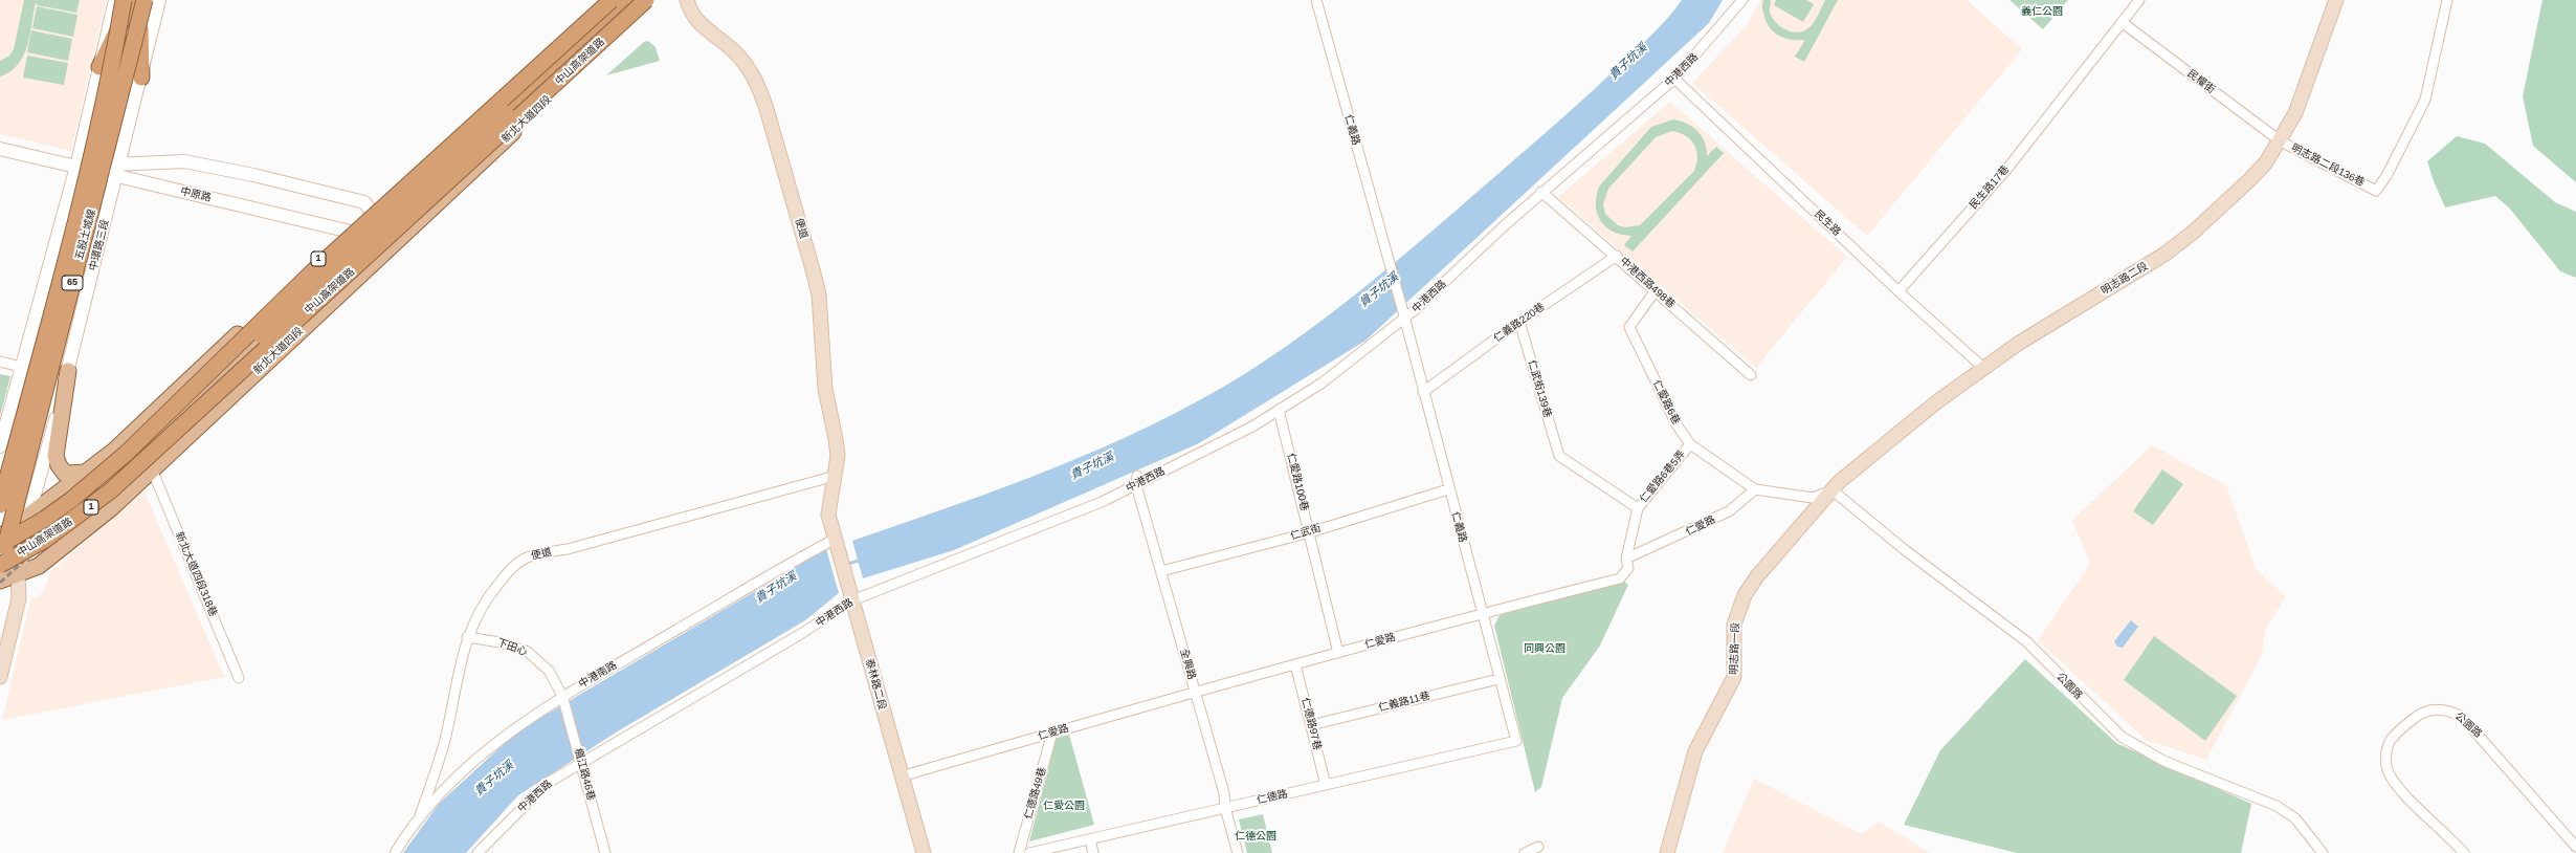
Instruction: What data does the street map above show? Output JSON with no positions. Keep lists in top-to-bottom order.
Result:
{
  "streets": {
    "highway": [
      "中山高架道路",
      "五股土城線",
      "1",
      "65"
    ],
    "main road": [
      "新北大道四段",
      "便道",
      "明志路二段",
      "明志路一段",
      "泰林路二段"
    ],
    "street": [
      "中港西路",
      "民權街",
      "仁義路",
      "明志路二段136巷",
      "民生路17巷",
      "中原路",
      "民生路",
      "中環路三段",
      "中港西路498巷",
      "仁義路220巷",
      "仁武街139巷",
      "仁愛路6巷",
      "仁愛路6巷5弄",
      "仁愛路100巷",
      "仁愛路",
      "仁武街",
      "新北大道四段318巷",
      "下田心",
      "全興路",
      "中港南路",
      "公園路",
      "仁義路11巷",
      "仁德路97巷",
      "楓江路46巷",
      "仁德路49巷",
      "仁德路"
    ]
  },
  "crossings": [
    ["中山高架道路", "五股土城線"],
    ["中港西路", "仁義路"],
    ["中港西路", "民生路"],
    ["中港西路", "中港西路498巷"],
    ["中港西路", "仁愛路100巷"],
    ["中港西路", "全興路"],
    ["中港西路", "泰林路二段"],
    ["中港西路", "楓江路46巷"],
    ["民權街", "明志路二段136巷"],
    ["民權街", "民生路17巷"],
    ["民權街", "明志路二段"],
    ["新北大道四段", "中原路"],
    ["新北大道四段", "新北大道四段318巷"],
    ["仁義路", "仁義路220巷"],
    ["仁義路", "仁愛路"],
    ["仁義路", "仁武街"],
    ["仁義路", "仁義路11巷"],
    ["仁義路", "仁德路"],
    ["明志路二段136巷", "明志路二段"],
    ["民生路17巷", "民生路"],
    ["中原路", "中環路三段"],
    ["中原路", "1"],
    ["民生路", "明志路二段"],
    ["便道", "下田心"],
    ["便道", "中港南路"],
    ["便道", "泰林路二段"],
    ["中環路三段", "1"],
    ["明志路二段", "明志路一段"],
    ["明志路二段", "公園路"],
    ["中港西路498巷", "仁義路220巷"],
    ["中港西路498巷", "仁愛路6巷"],
    ["仁義路220巷", "仁武街139巷"],
    ["仁武街139巷", "仁愛路6巷5弄"],
    ["仁愛路6巷", "仁愛路6巷5弄"],
    ["仁愛路6巷", "仁愛路"],
    ["仁愛路6巷5弄", "仁愛路"],
    ["仁愛路100巷", "仁愛路"],
    ["仁愛路100巷", "仁武街"],
    ["仁愛路", "全興路"],
    ["仁愛路", "泰林路二段"],
    ["仁愛路", "仁德路97巷"],
    ["仁愛路", "仁德路49巷"],
    ["仁武街", "全興路"],
    ["下田心", "中港南路"],
    ["下田心", "楓江路46巷"],
    ["明志路一段", "公園路"],
    ["全興路", "仁德路"],
    ["中港南路", "泰林路二段"],
    ["中港南路", "楓江路46巷"],
    ["仁義路11巷", "仁德路97巷"],
    ["仁德路97巷", "仁德路"]
  ],
  "water": ["貴子坑溪"],
  "parks": [
    "義仁公園",
    "同興公園",
    "仁愛公園",
    "仁德公園"
  ]
}
